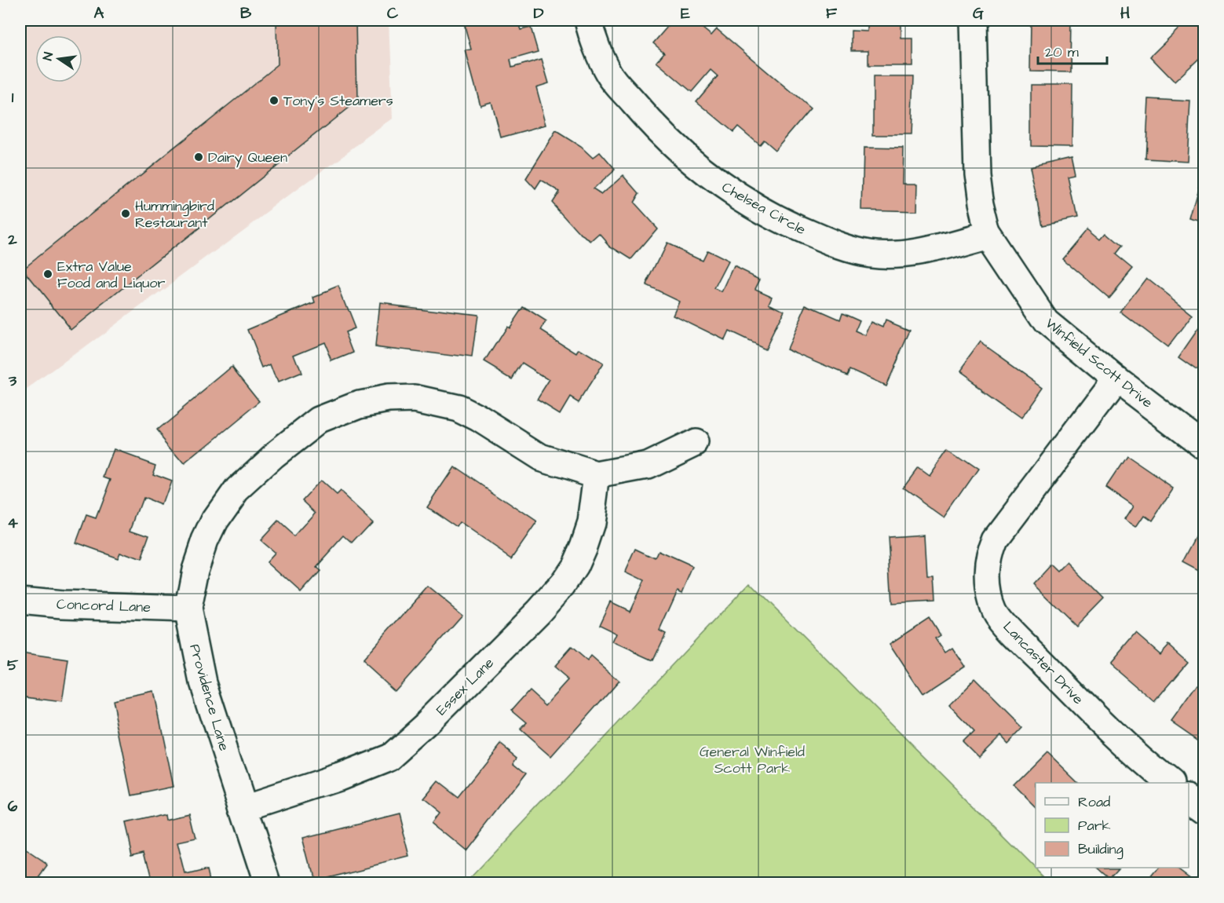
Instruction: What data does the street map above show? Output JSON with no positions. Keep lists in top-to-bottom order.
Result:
{
  "streets": {
    "street": [
      "Chelsea Circle",
      "Winfield Scott Drive",
      "Concord Lane",
      "Lancaster Drive",
      "Essex Lane",
      "Providence Lane"
    ]
  },
  "crossings": [
    ["Chelsea Circle", "Winfield Scott Drive"],
    ["Winfield Scott Drive", "Lancaster Drive"],
    ["Concord Lane", "Providence Lane"],
    ["Essex Lane", "Providence Lane"]
  ],
  "parks": ["General Winfield Scott Park"],
  "places": [
    "Tony's Steamers",
    "Dairy Queen",
    "Hummingbird Restaurant",
    "Extra Value Food and Liquor"
  ],
  "legend": ["Road", "Park", "Building"],
  "scale_bar": "20 m",
  "north": "left",
  "grid": {
    "columns": [
      "A",
      "B",
      "C",
      "D",
      "E",
      "F",
      "G",
      "H"
    ],
    "rows": [
      "1",
      "2",
      "3",
      "4",
      "5",
      "6"
    ]
  }
}
